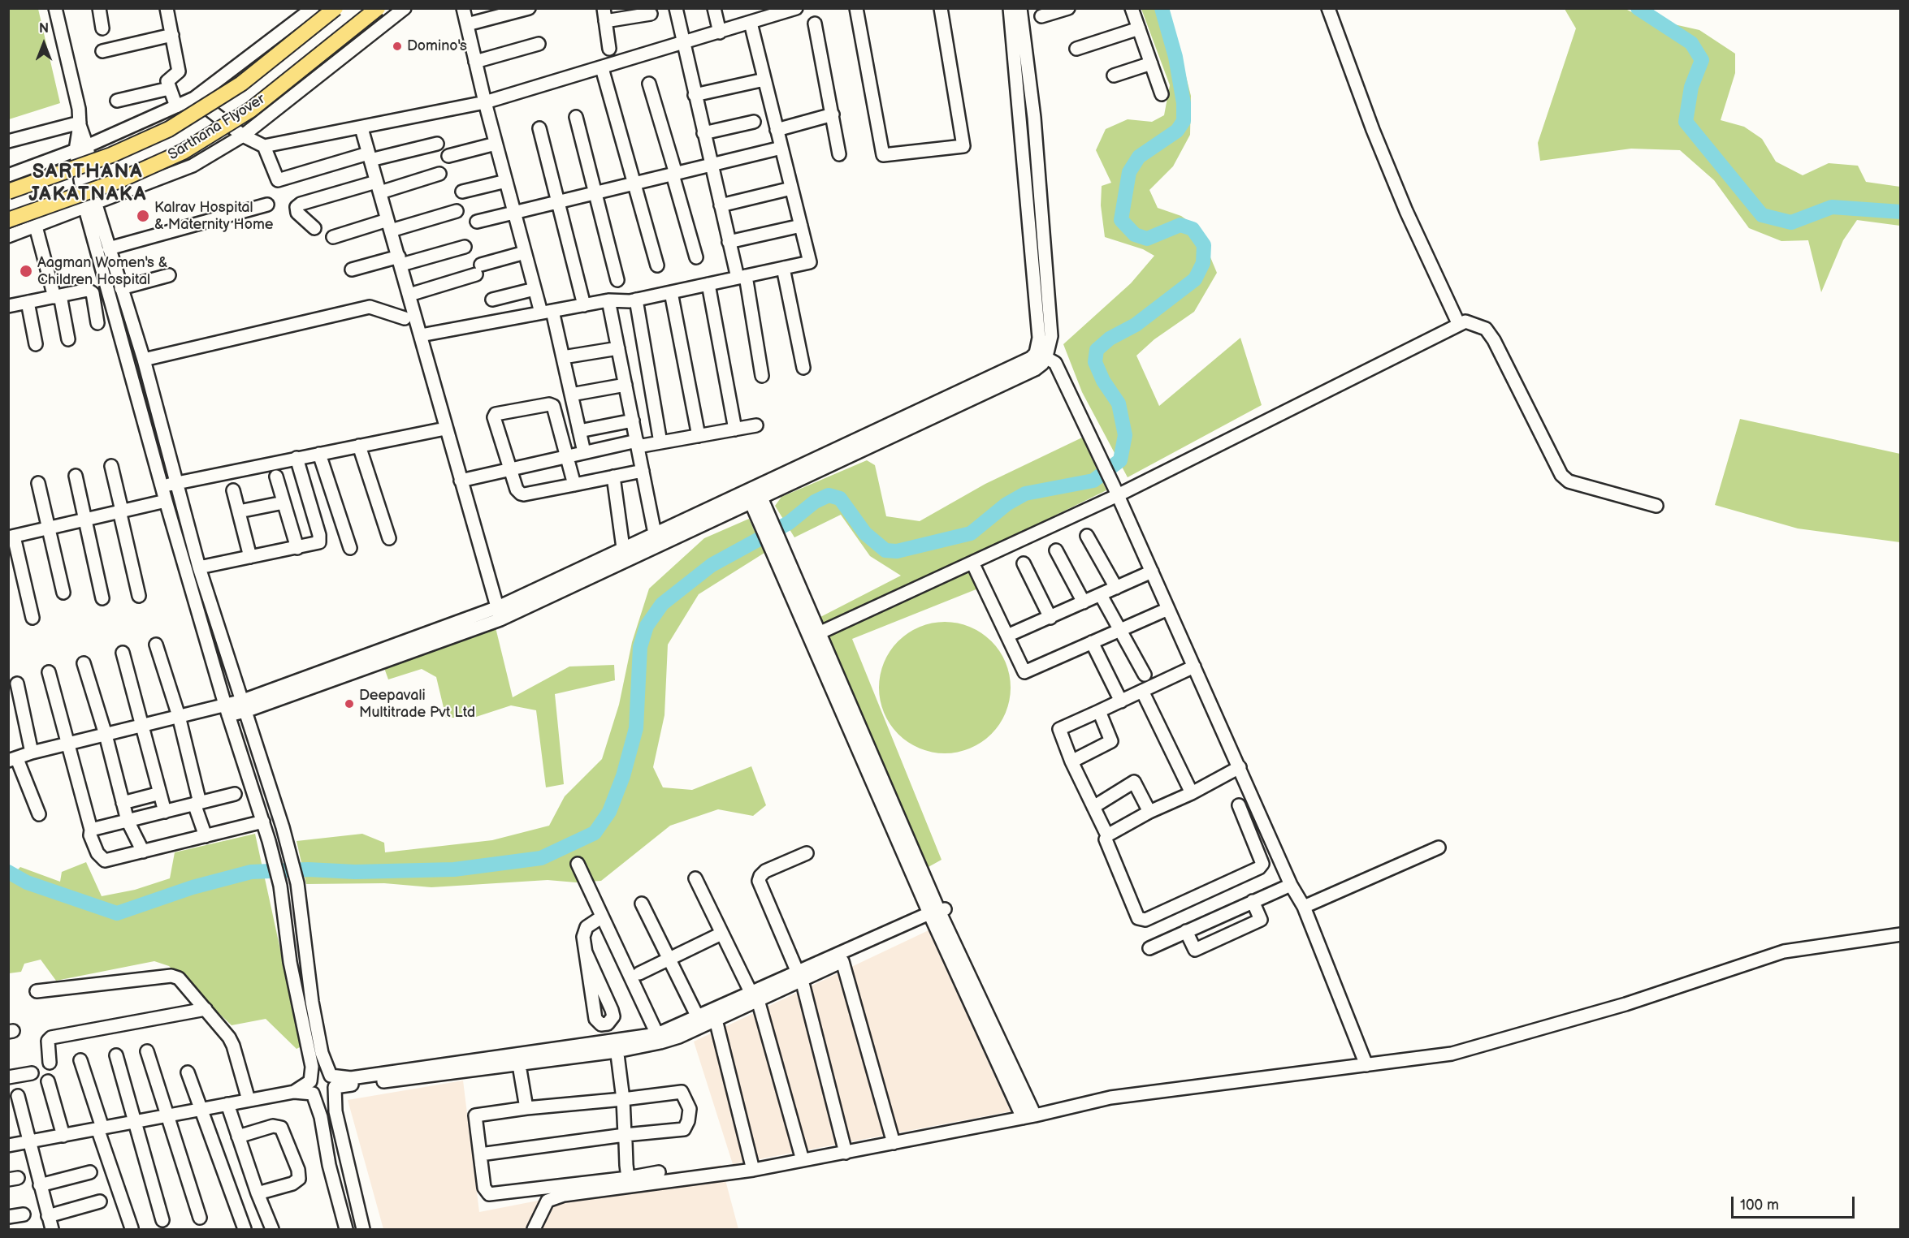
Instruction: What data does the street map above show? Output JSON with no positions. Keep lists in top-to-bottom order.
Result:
{
  "streets": {
    "main road": ["Sarthana Flyover"]
  },
  "districts": ["SARTHANA JAKATNAKA"],
  "places": [
    "Domino's",
    "Kalrav Hospital & Maternity Home",
    "Aagman Women's & Children Hospital",
    "Deepavali Multitrade Pvt Ltd"
  ],
  "scale_bar": "100 m",
  "north": "top"
}
